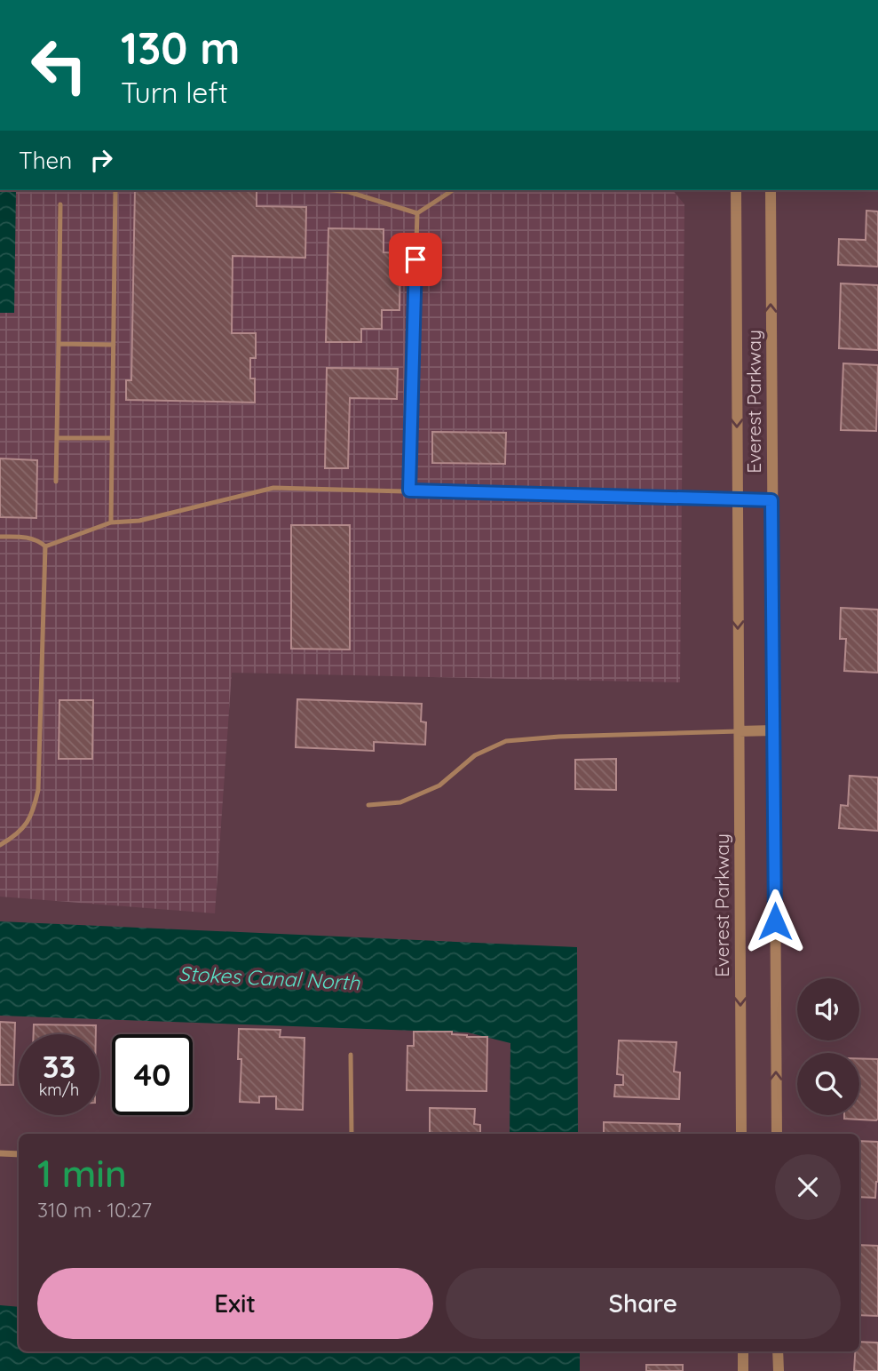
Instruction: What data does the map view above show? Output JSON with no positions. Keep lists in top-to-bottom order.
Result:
{
  "streets": {
    "street": ["Everest Parkway"]
  },
  "water": ["Stokes Canal North"],
  "page": {
    "turn": ["130 m", "Turn left"],
    "then": "Then",
    "speed": "33 km/h",
    "limit": "40",
    "heading": ["1 min", "310 m · 10:27"],
    "buttons": ["Exit", "Share"]
  }
}
